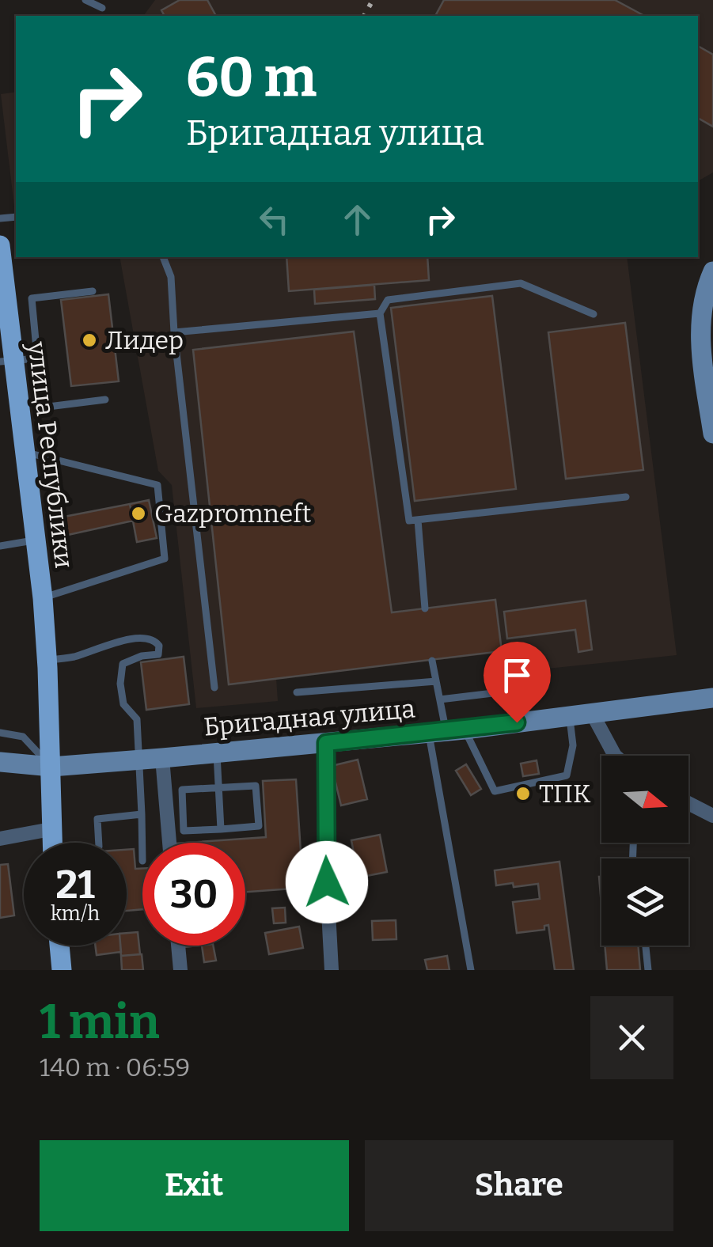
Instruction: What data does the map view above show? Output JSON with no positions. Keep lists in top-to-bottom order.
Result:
{
  "streets": {
    "main road": ["улица Республики", "Бригадная улица"]
  },
  "crossings": [
    ["улица Республики", "Бригадная улица"]
  ],
  "places": ["Лидер", "Gazpromneft", "ТПК"],
  "north": "right",
  "page": {
    "turn": ["60 m", "Бригадная улица"],
    "speed": "21 km/h",
    "limit": "30",
    "heading": ["1 min", "140 m · 06:59"],
    "buttons": ["Exit", "Share"]
  }
}
